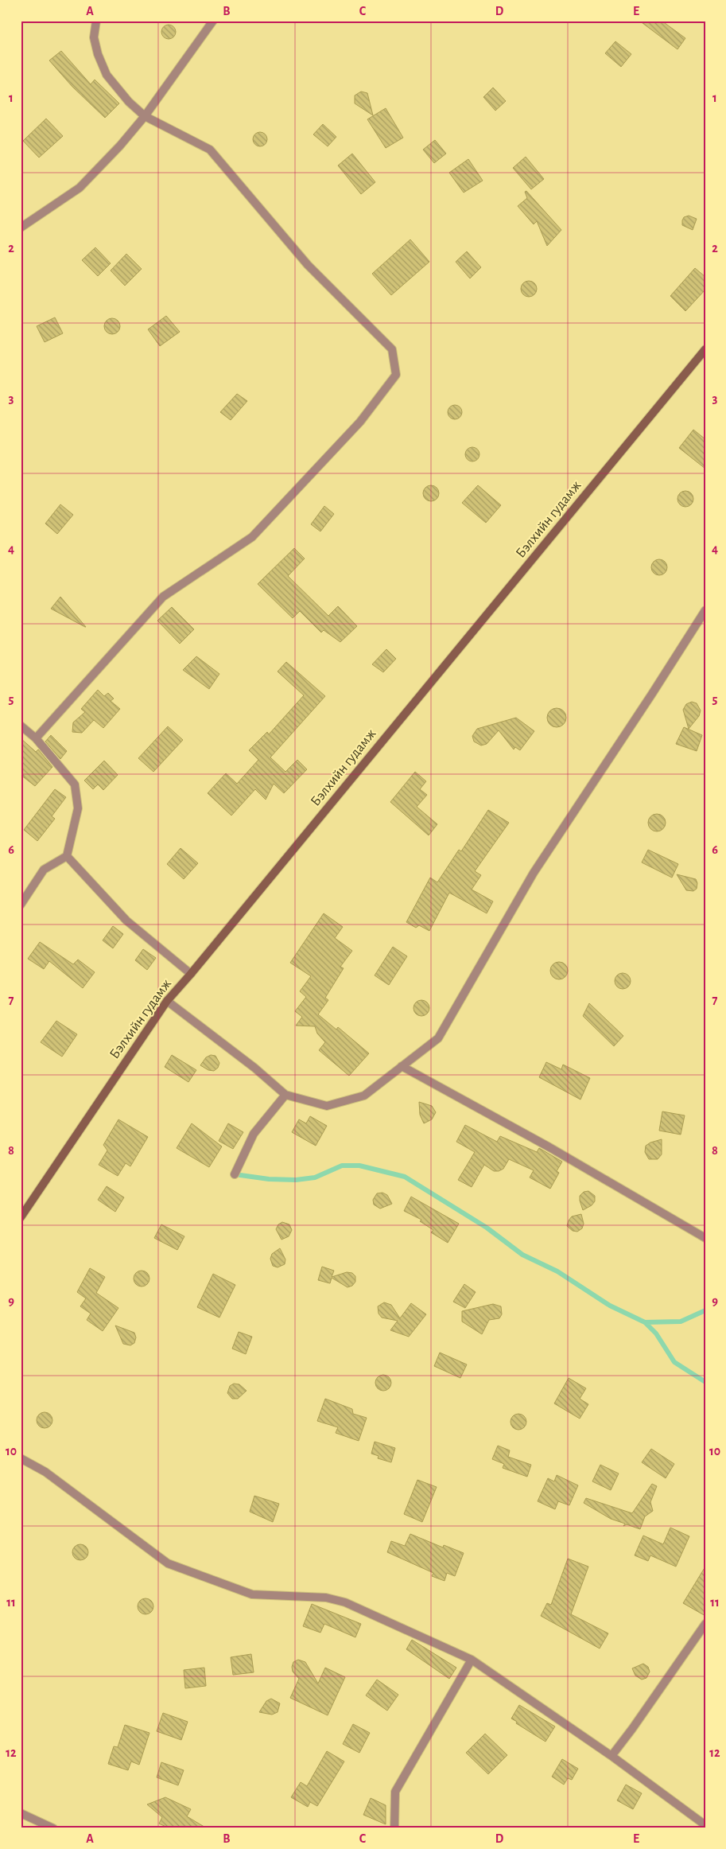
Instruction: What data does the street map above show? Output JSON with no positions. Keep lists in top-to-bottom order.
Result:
{
  "streets": {
    "main road": ["Бэлхийн гудамж"]
  },
  "grid": {
    "columns": [
      "A",
      "B",
      "C",
      "D",
      "E"
    ],
    "rows": [
      "1",
      "2",
      "3",
      "4",
      "5",
      "6",
      "7",
      "8",
      "9",
      "10",
      "11",
      "12"
    ]
  }
}
